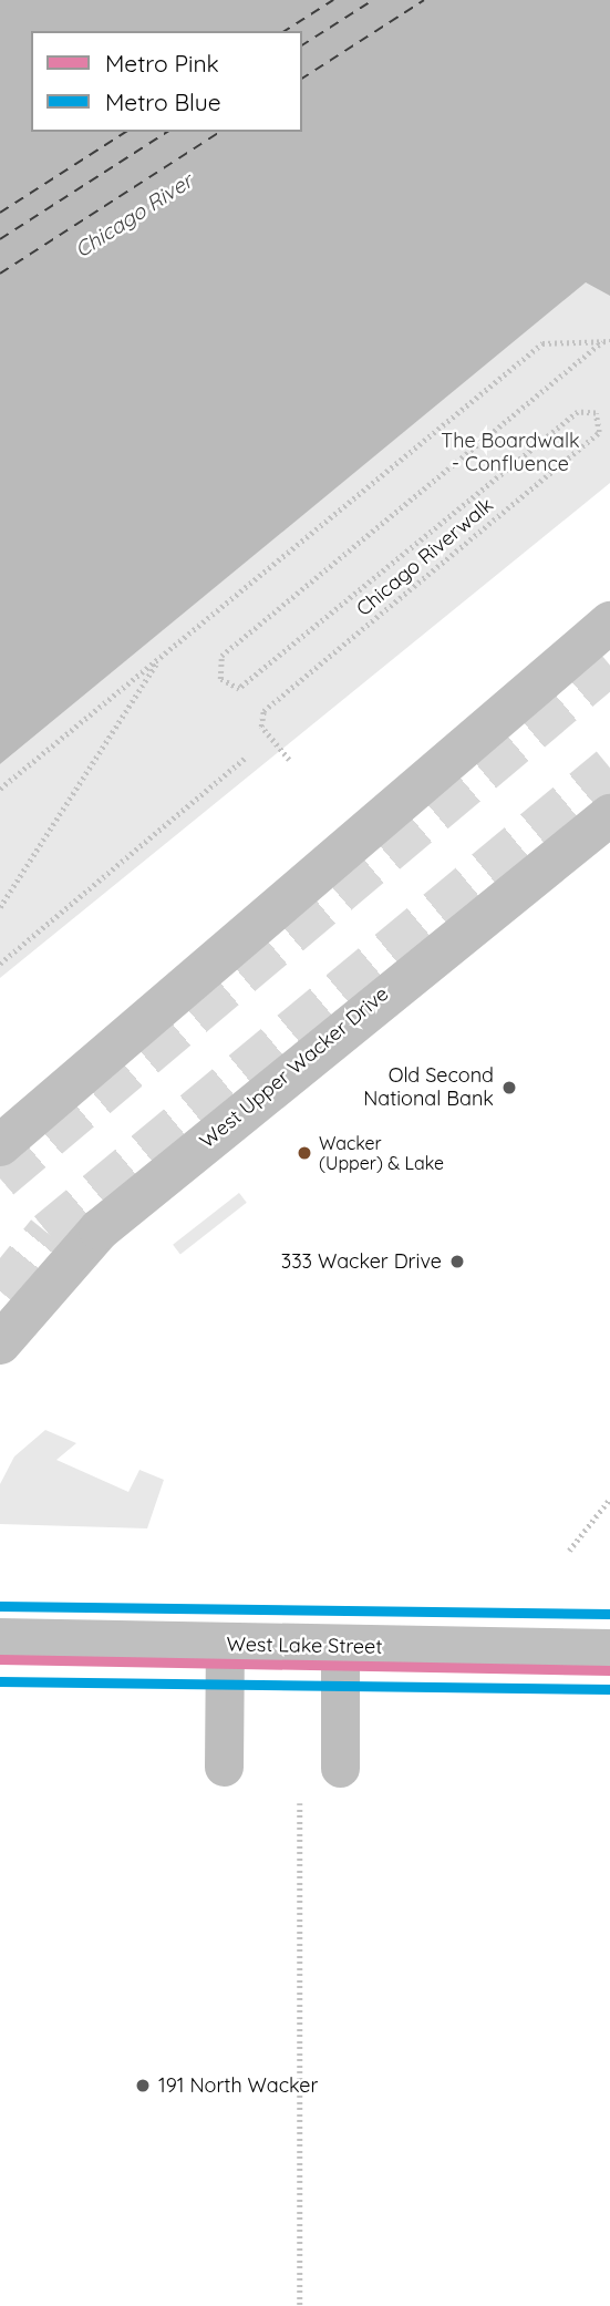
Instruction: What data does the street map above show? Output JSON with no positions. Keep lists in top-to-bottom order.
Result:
{
  "streets": {
    "main road": ["West Upper Wacker Drive", "West Lake Street"],
    "path": ["Chicago Riverwalk"]
  },
  "water": ["Chicago River"],
  "parks": ["The Boardwalk - Confluence"],
  "places": [
    "Old Second National Bank",
    "Wacker (Upper) & Lake",
    "333 Wacker Drive",
    "191 North Wacker"
  ],
  "lines": ["metro line Blue", "metro line Pink"],
  "legend": ["Metro Pink", "Metro Blue"]
}
